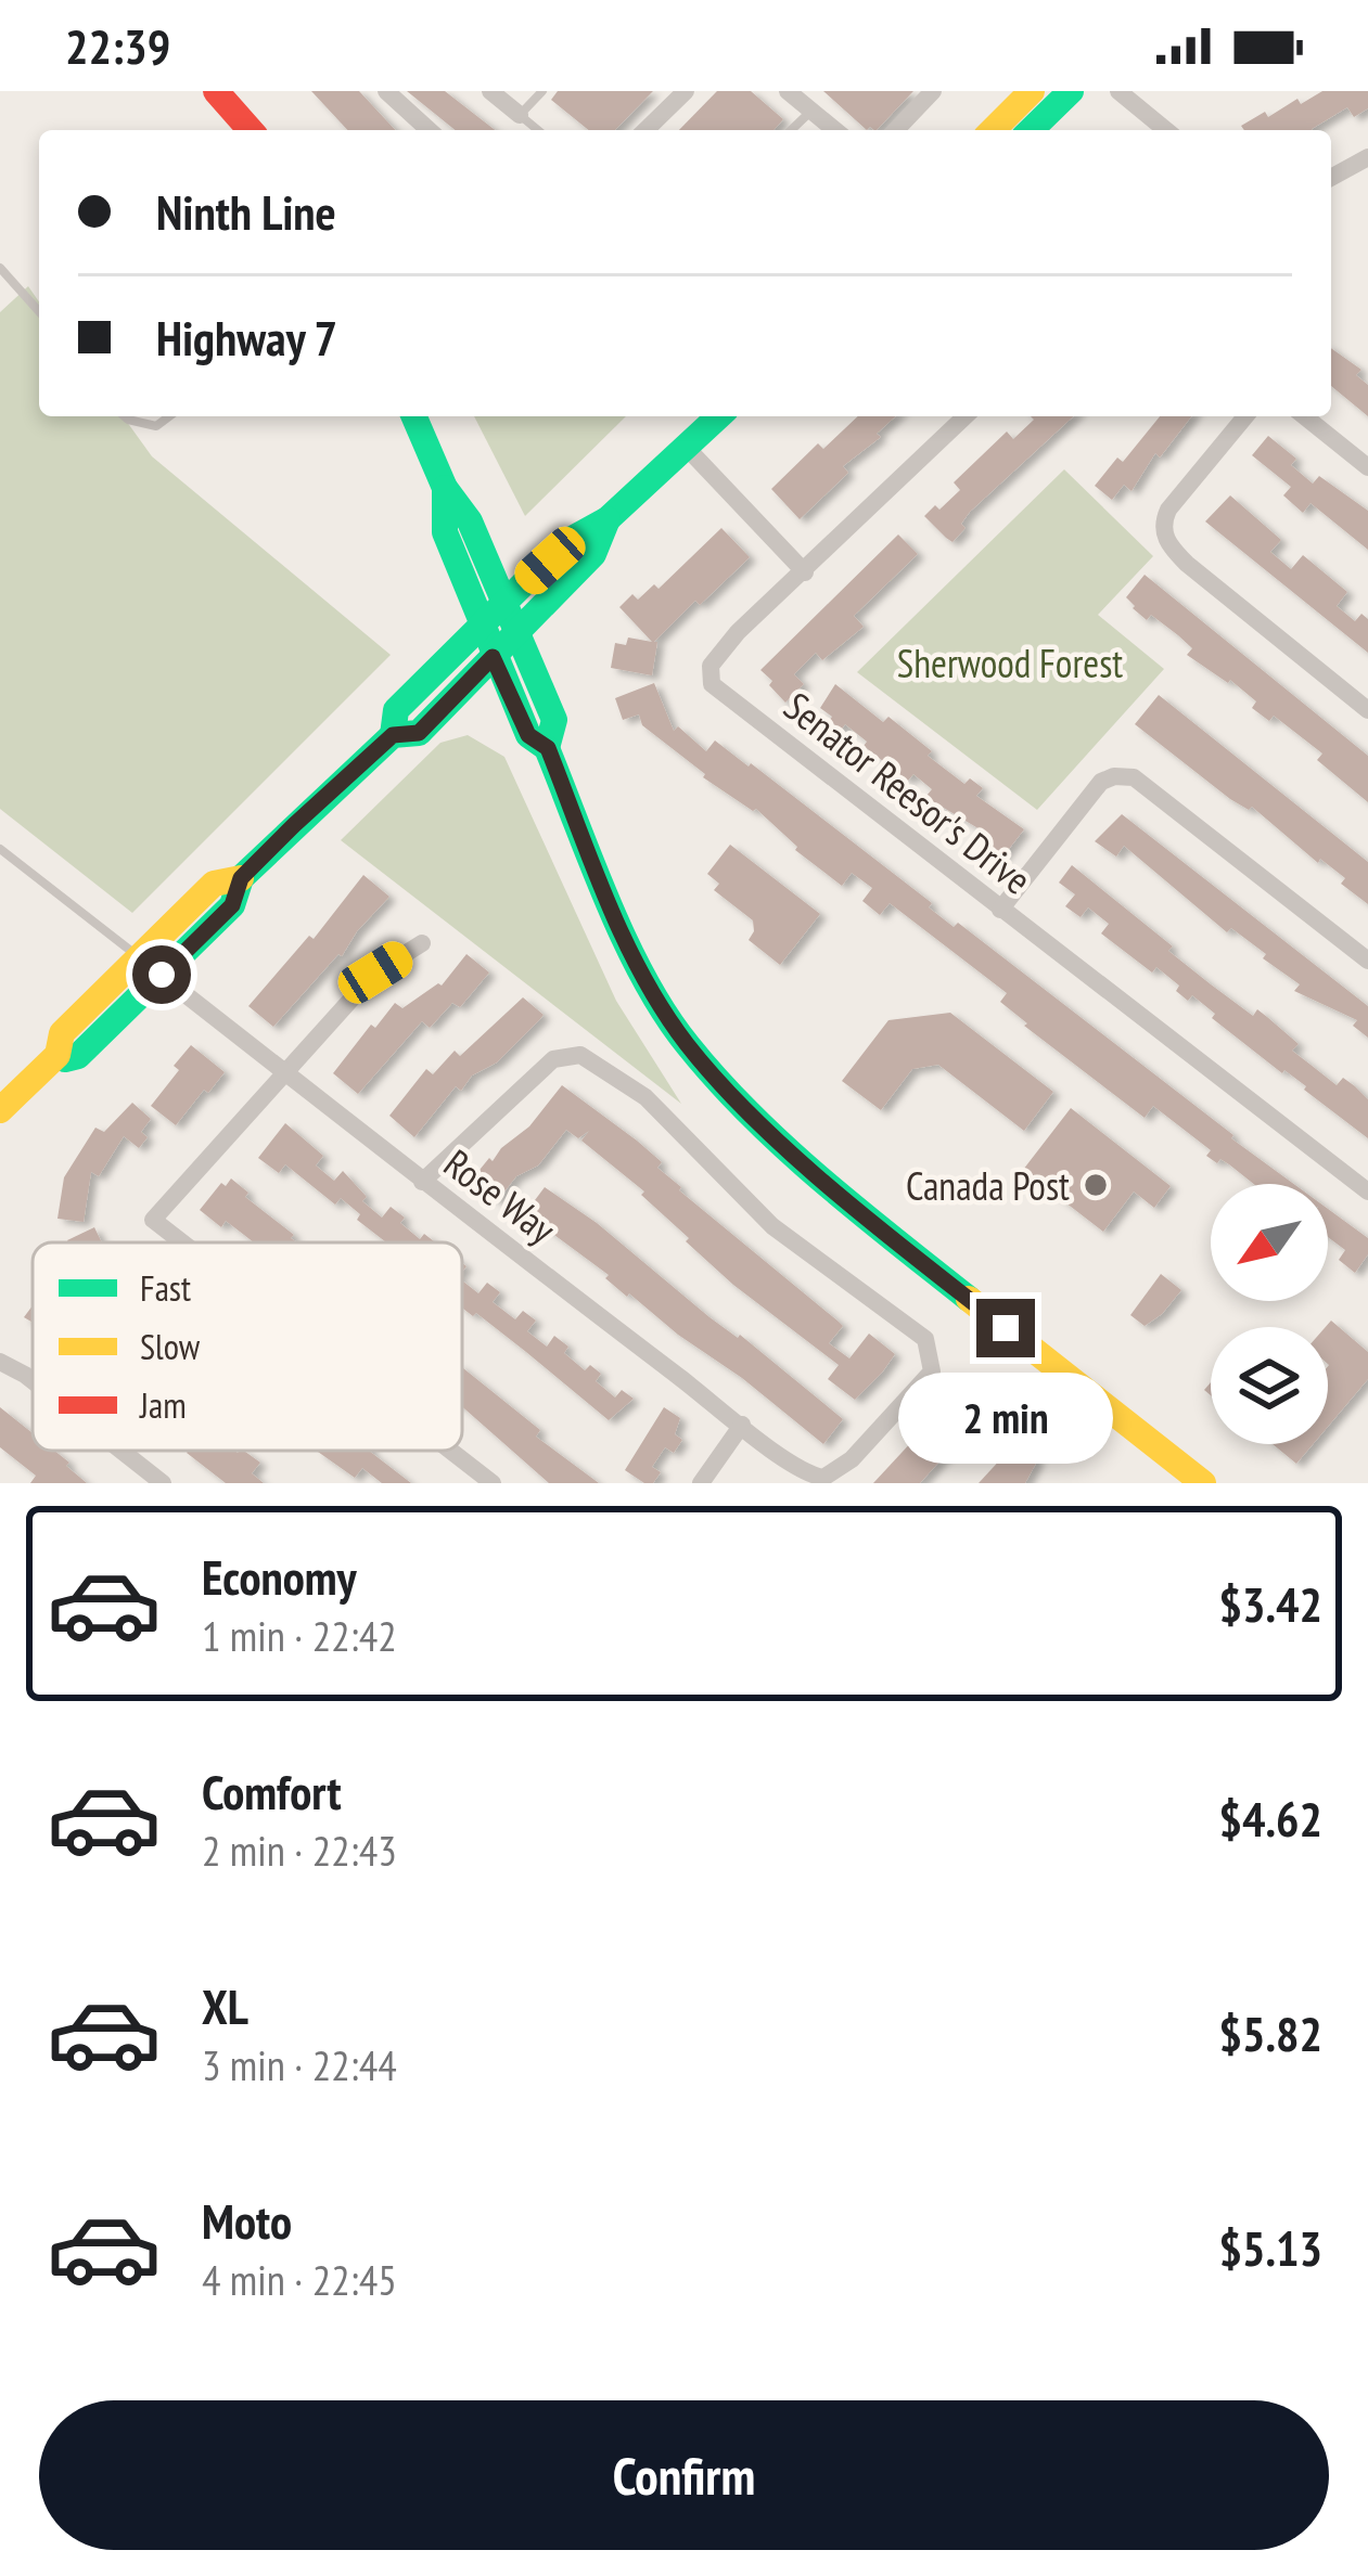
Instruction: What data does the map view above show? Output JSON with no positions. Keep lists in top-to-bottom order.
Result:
{
  "streets": {
    "street": ["Senator Reesor's Drive", "Rose Way"]
  },
  "parks": ["Sherwood Forest"],
  "places": ["Canada Post"],
  "legend": ["Fast", "Slow", "Jam"],
  "north": "bottom left",
  "page": {
    "status": "22:39",
    "banner": ["Ninth Line", "Highway 7"],
    "bubble": "2 min",
    "list": [
      {
        "name": "Economy",
        "note": "1 min · 22:42",
        "value": "$3.42"
      },
      {
        "name": "Comfort",
        "note": "2 min · 22:43",
        "value": "$4.62"
      },
      {
        "name": "XL",
        "note": "3 min · 22:44",
        "value": "$5.82"
      },
      {
        "name": "Moto",
        "note": "4 min · 22:45",
        "value": "$5.13"
      }
    ],
    "buttons": "Confirm"
  }
}
